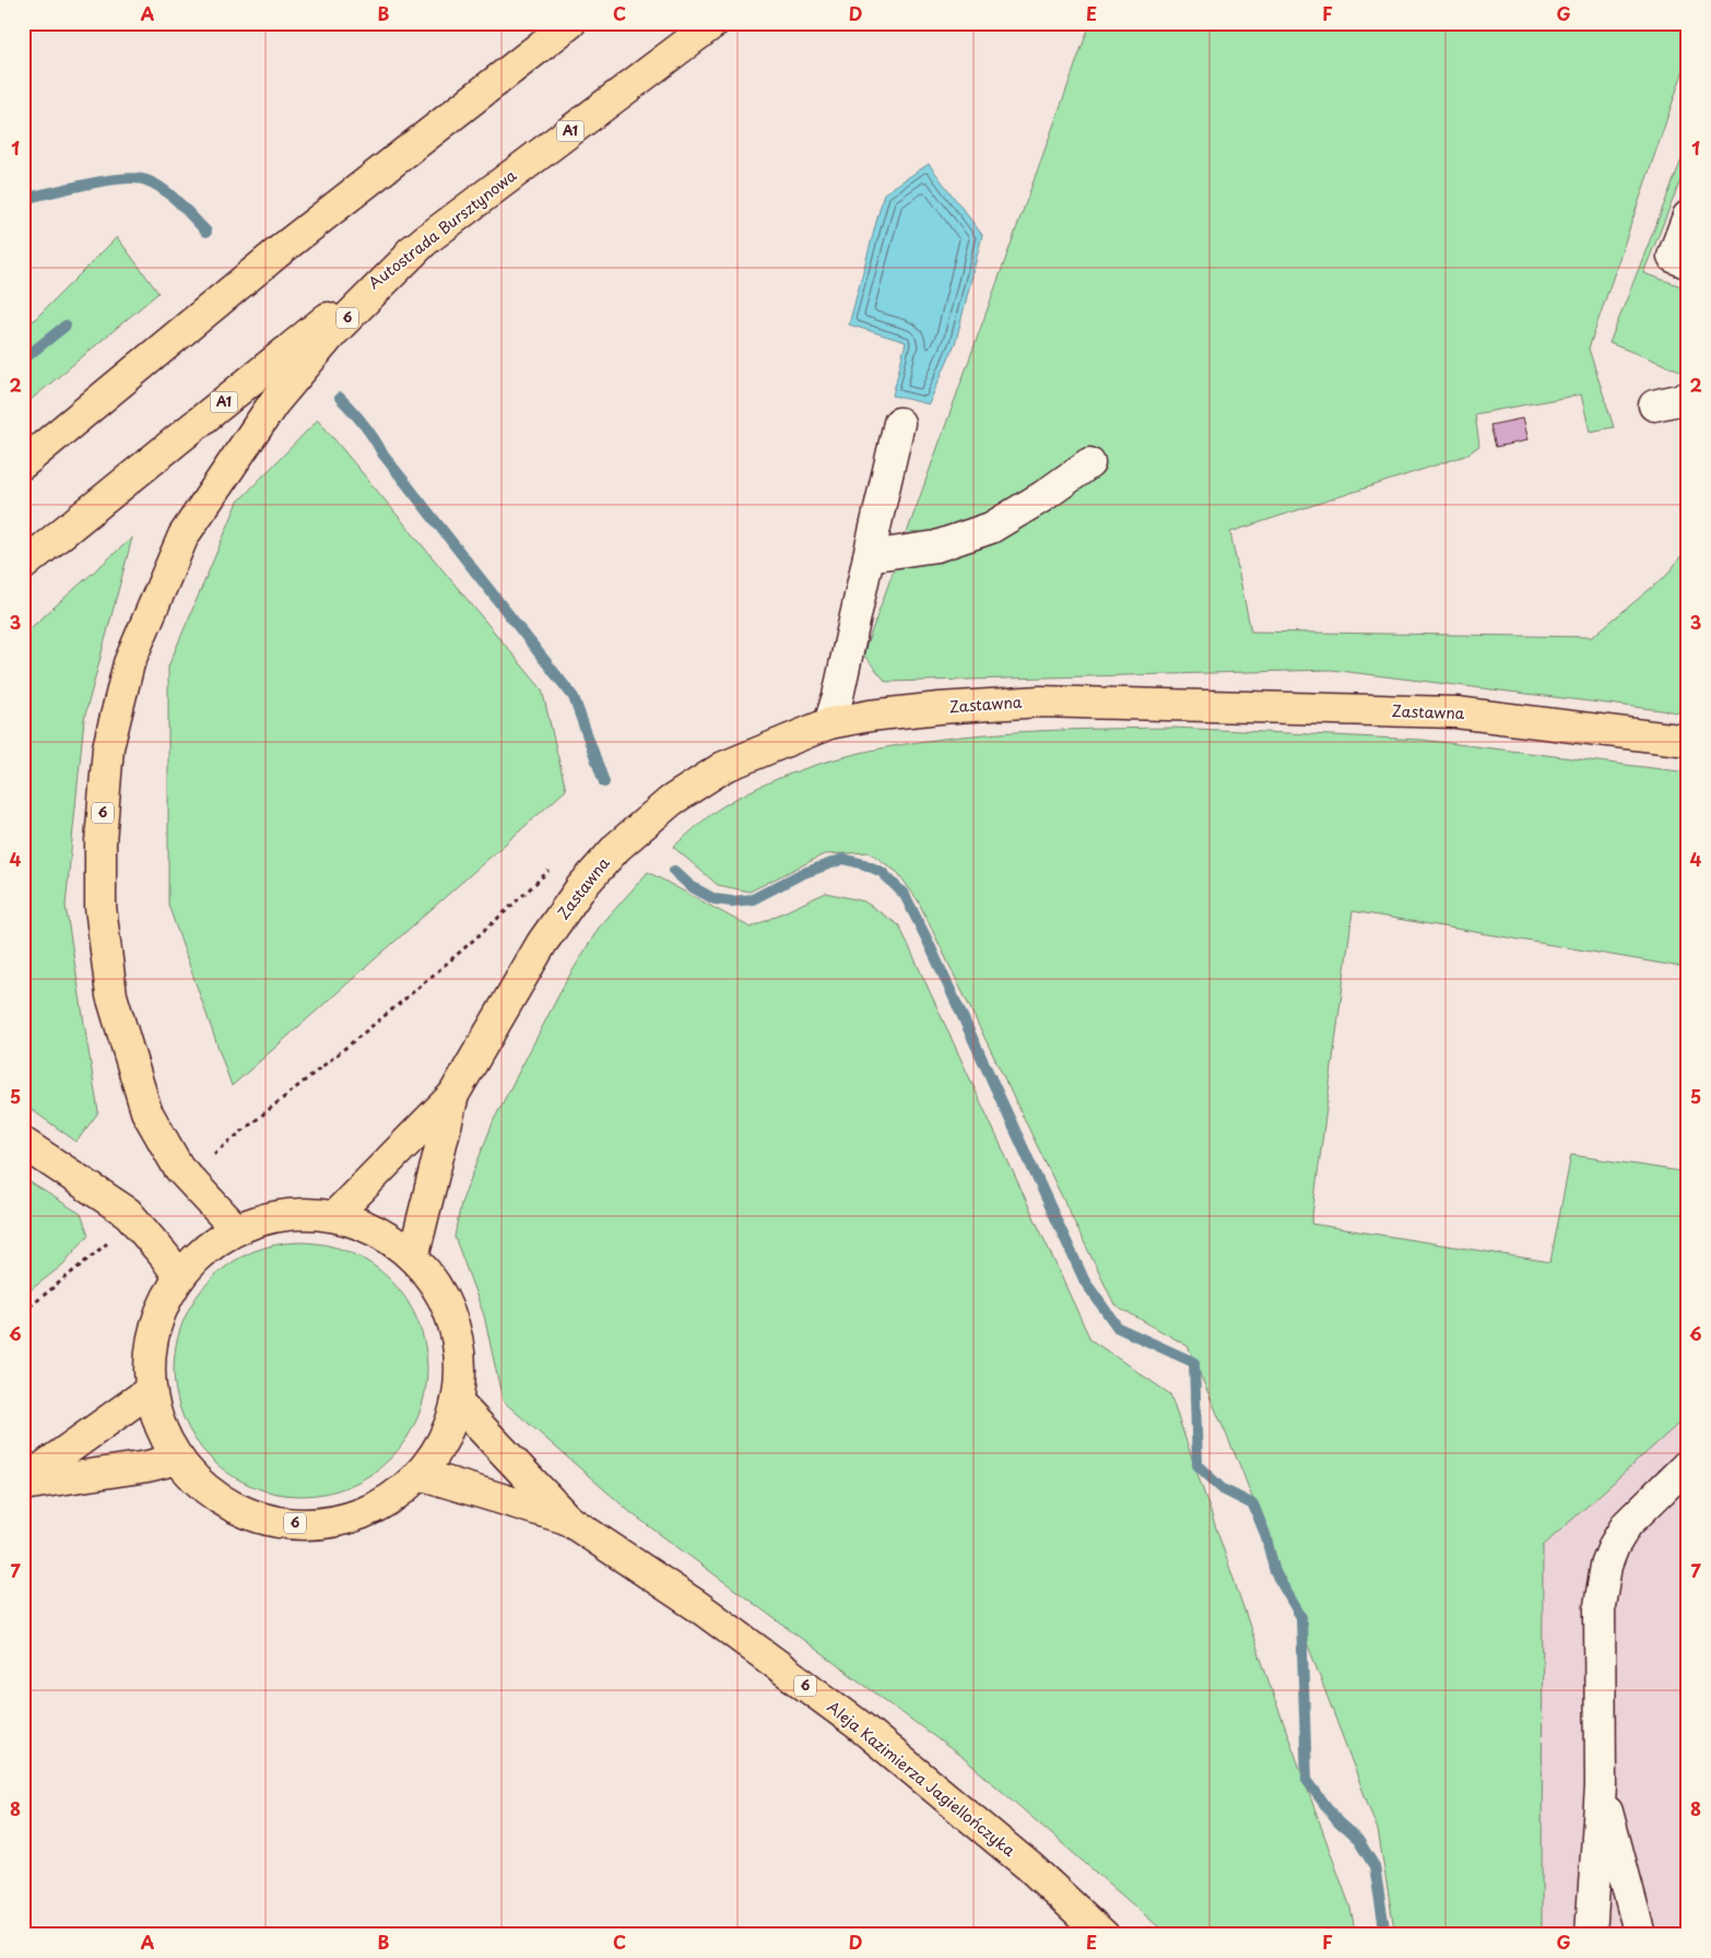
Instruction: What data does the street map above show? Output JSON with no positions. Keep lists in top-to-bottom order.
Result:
{
  "streets": {
    "main road": [
      "A1",
      "Autostrada Bursztynowa",
      "6",
      "Zastawna",
      "Aleja Kazimierza Jagiellończyka"
    ]
  },
  "crossings": [
    ["Autostrada Bursztynowa", "6"],
    ["6", "Zastawna"],
    ["6", "Aleja Kazimierza Jagiellończyka"]
  ],
  "grid": {
    "columns": [
      "A",
      "B",
      "C",
      "D",
      "E",
      "F",
      "G"
    ],
    "rows": [
      "1",
      "2",
      "3",
      "4",
      "5",
      "6",
      "7",
      "8"
    ]
  }
}
